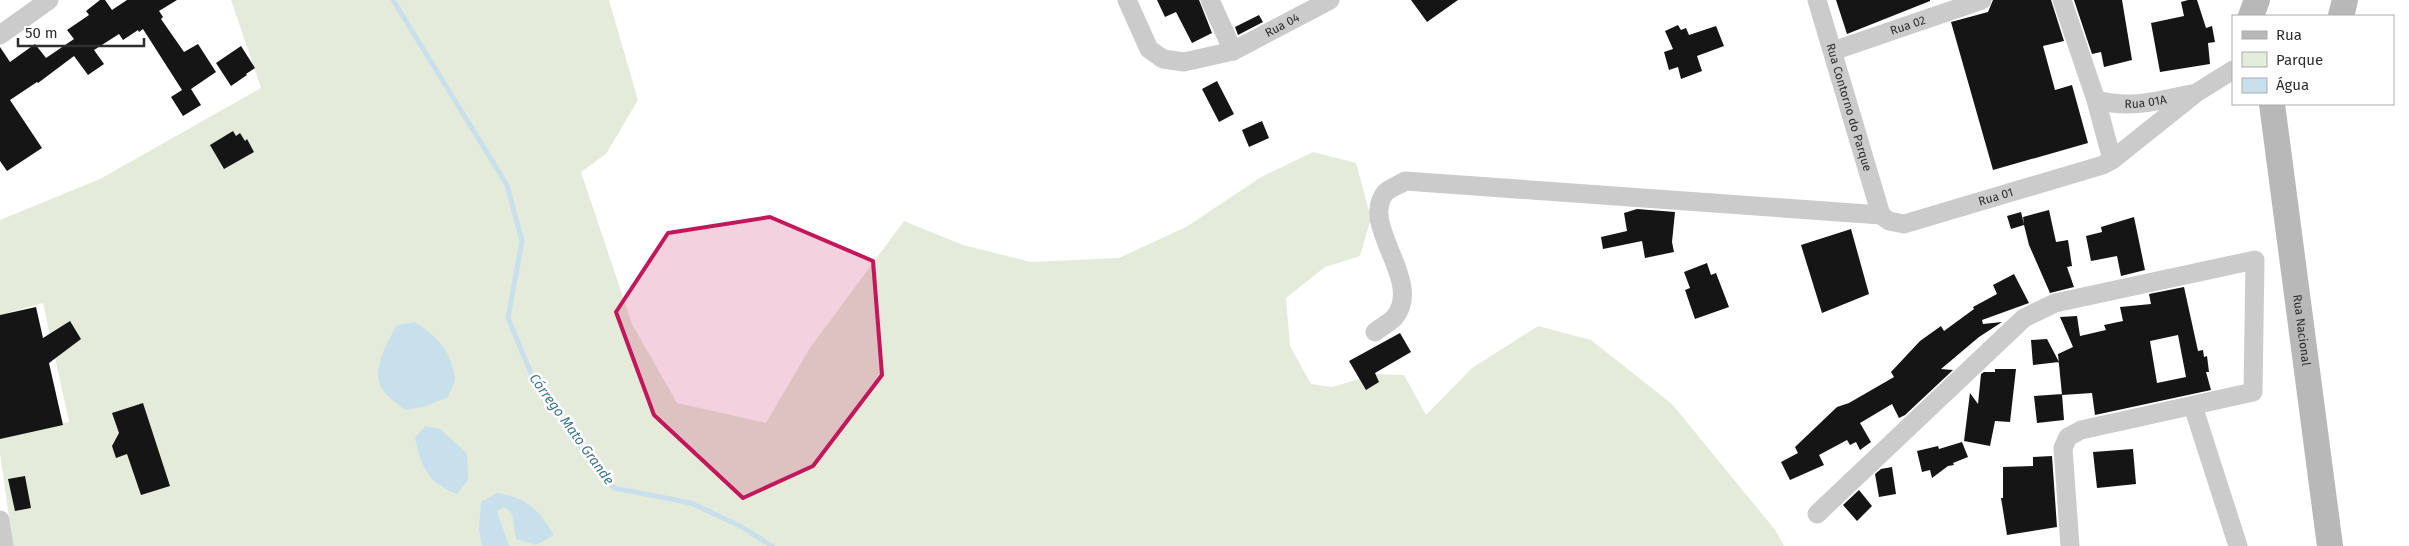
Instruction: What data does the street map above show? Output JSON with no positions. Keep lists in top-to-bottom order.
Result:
{
  "streets": {
    "street": [
      "Rua 04",
      "Rua 02",
      "Rua 01A",
      "Rua Contorno do Parque",
      "Rua 01",
      "Rua Nacional"
    ]
  },
  "crossings": [
    ["Rua 02", "Rua Contorno do Parque"],
    ["Rua 01A", "Rua 01"],
    ["Rua Contorno do Parque", "Rua 01"]
  ],
  "water": ["Córrego Mato Grande"],
  "legend": ["Rua", "Parque", "Água"],
  "scale_bar": "50 m"
}
